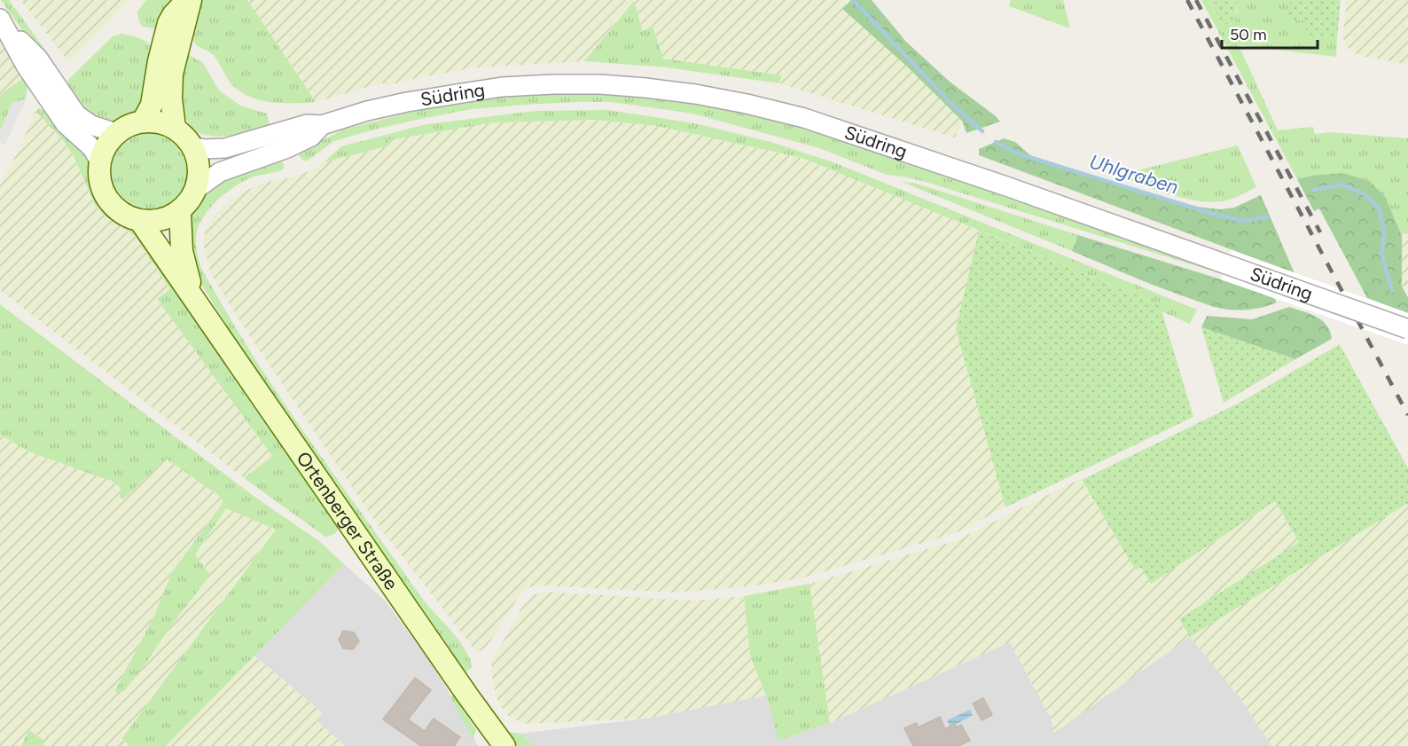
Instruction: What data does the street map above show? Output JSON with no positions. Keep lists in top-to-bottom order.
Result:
{
  "streets": {
    "main road": ["Ortenberger Straße"],
    "street": ["Südring"]
  },
  "crossings": [
    ["Südring", "Ortenberger Straße"]
  ],
  "water": ["Uhlgraben"],
  "scale_bar": "50 m"
}
